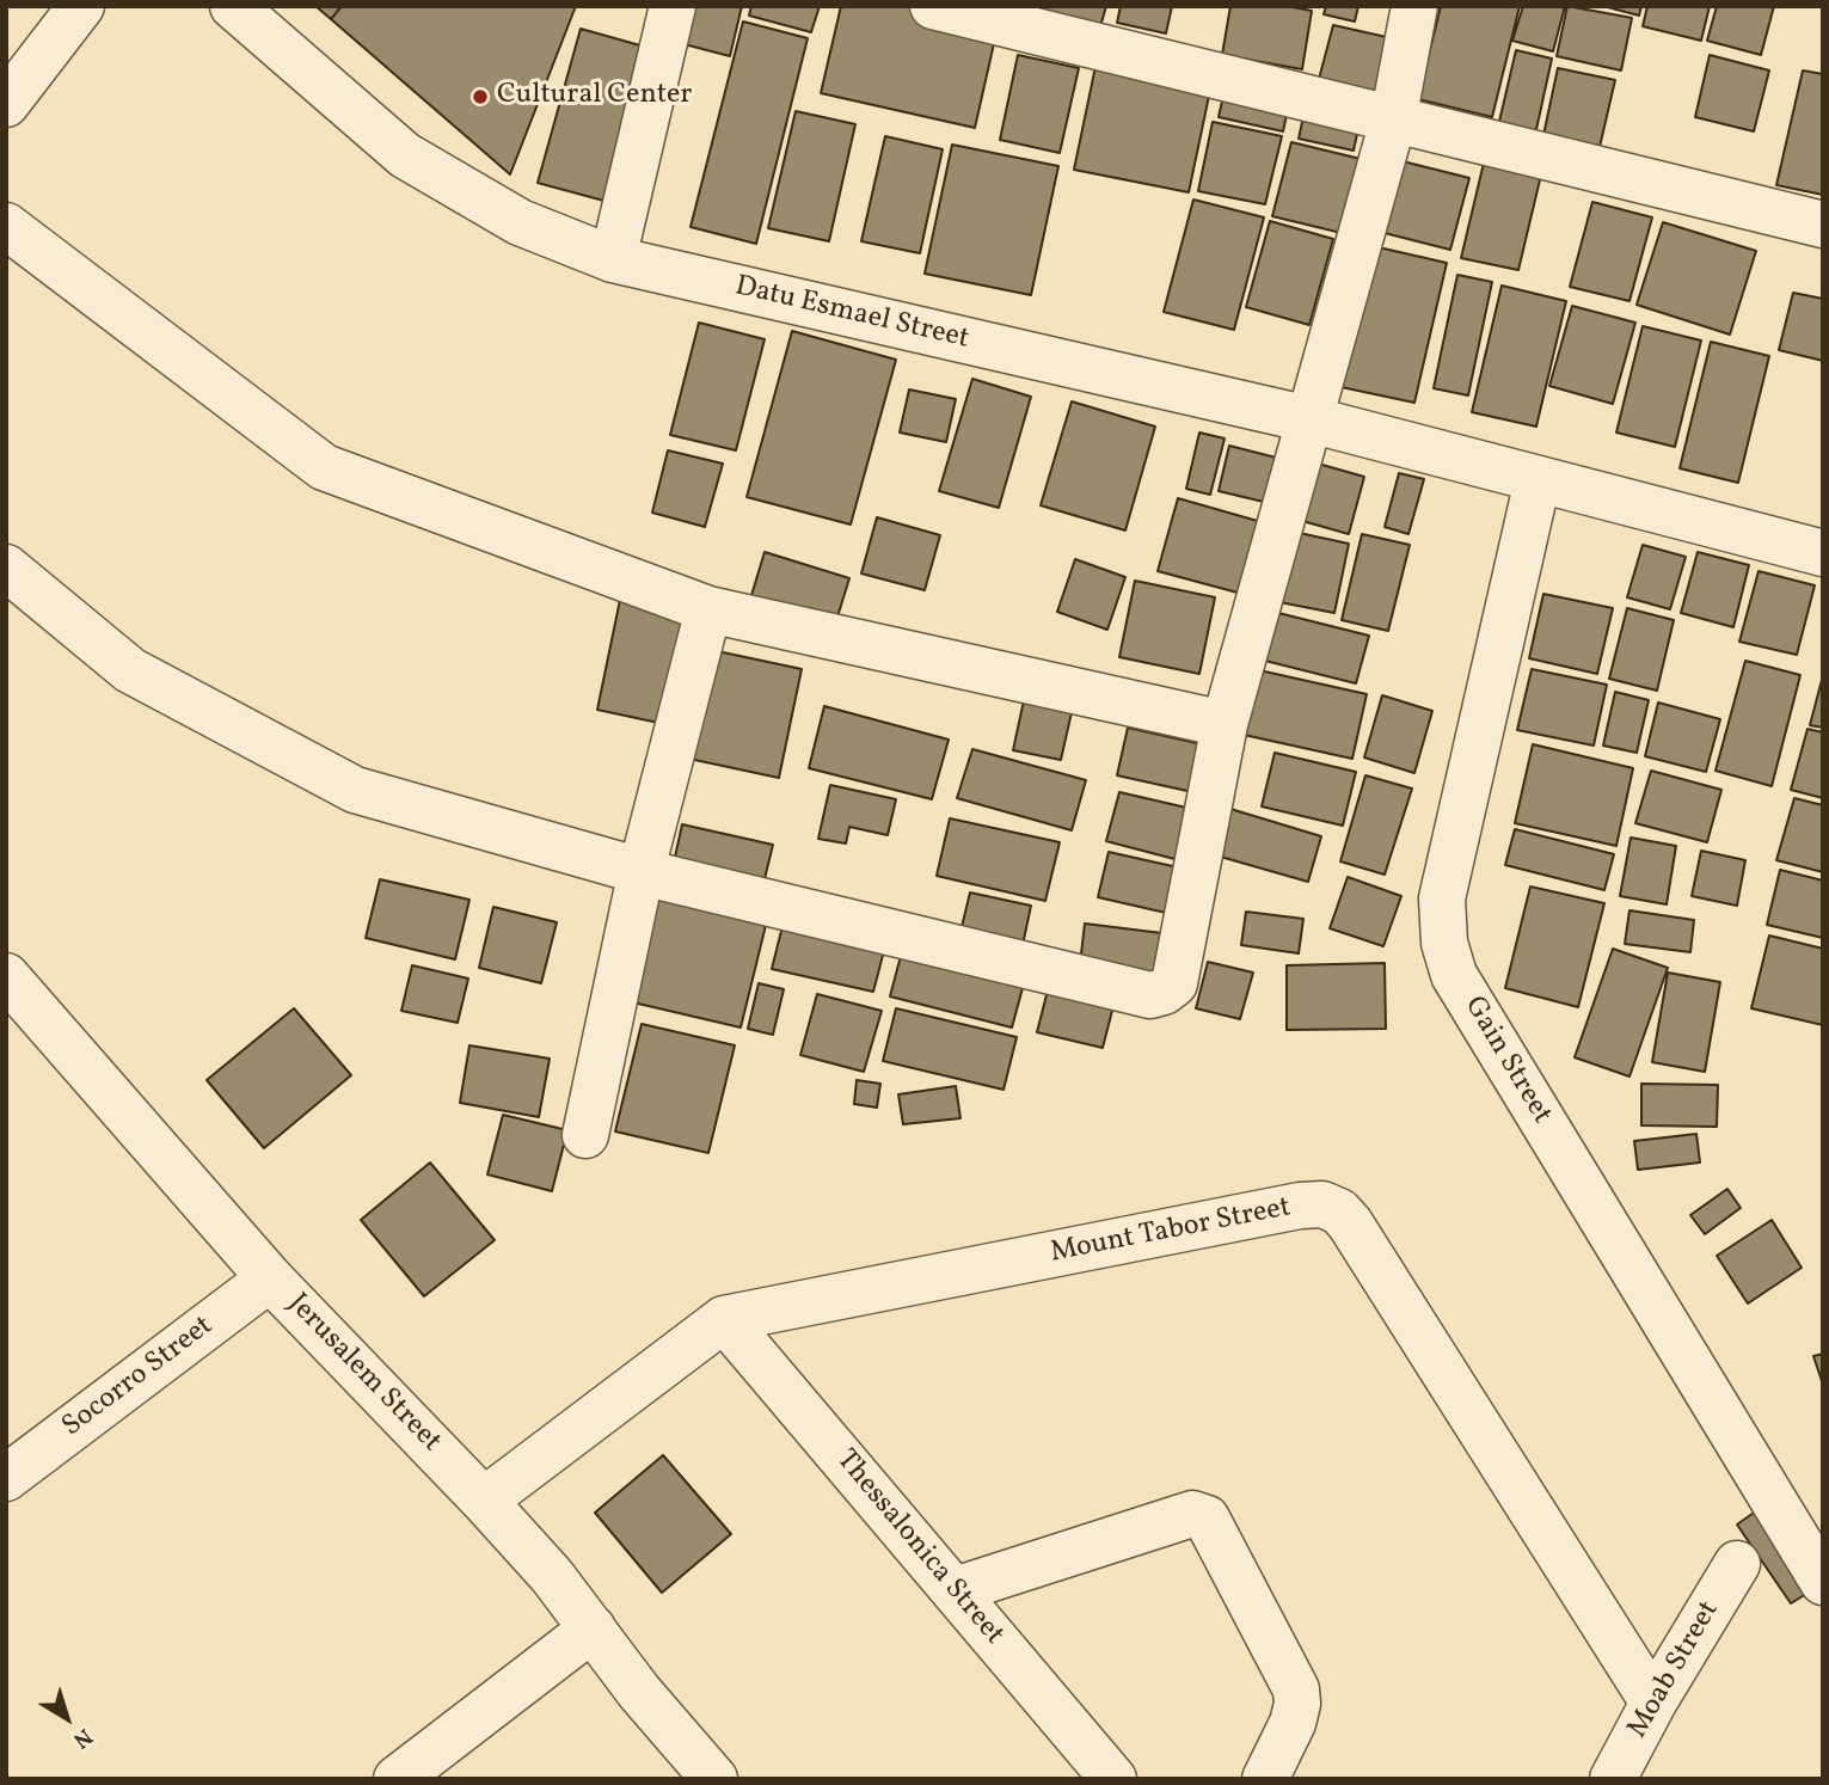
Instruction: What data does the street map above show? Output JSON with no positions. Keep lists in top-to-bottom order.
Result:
{
  "streets": {
    "street": [
      "Datu Esmael Street",
      "Gain Street",
      "Mount Tabor Street",
      "Jerusalem Street",
      "Socorro Street",
      "Thessalonica Street",
      "Moab Street"
    ]
  },
  "crossings": [
    ["Datu Esmael Street", "Gain Street"],
    ["Mount Tabor Street", "Jerusalem Street"],
    ["Mount Tabor Street", "Thessalonica Street"],
    ["Mount Tabor Street", "Moab Street"],
    ["Jerusalem Street", "Socorro Street"]
  ],
  "places": ["Cultural Center"],
  "north": "bottom right"
}
